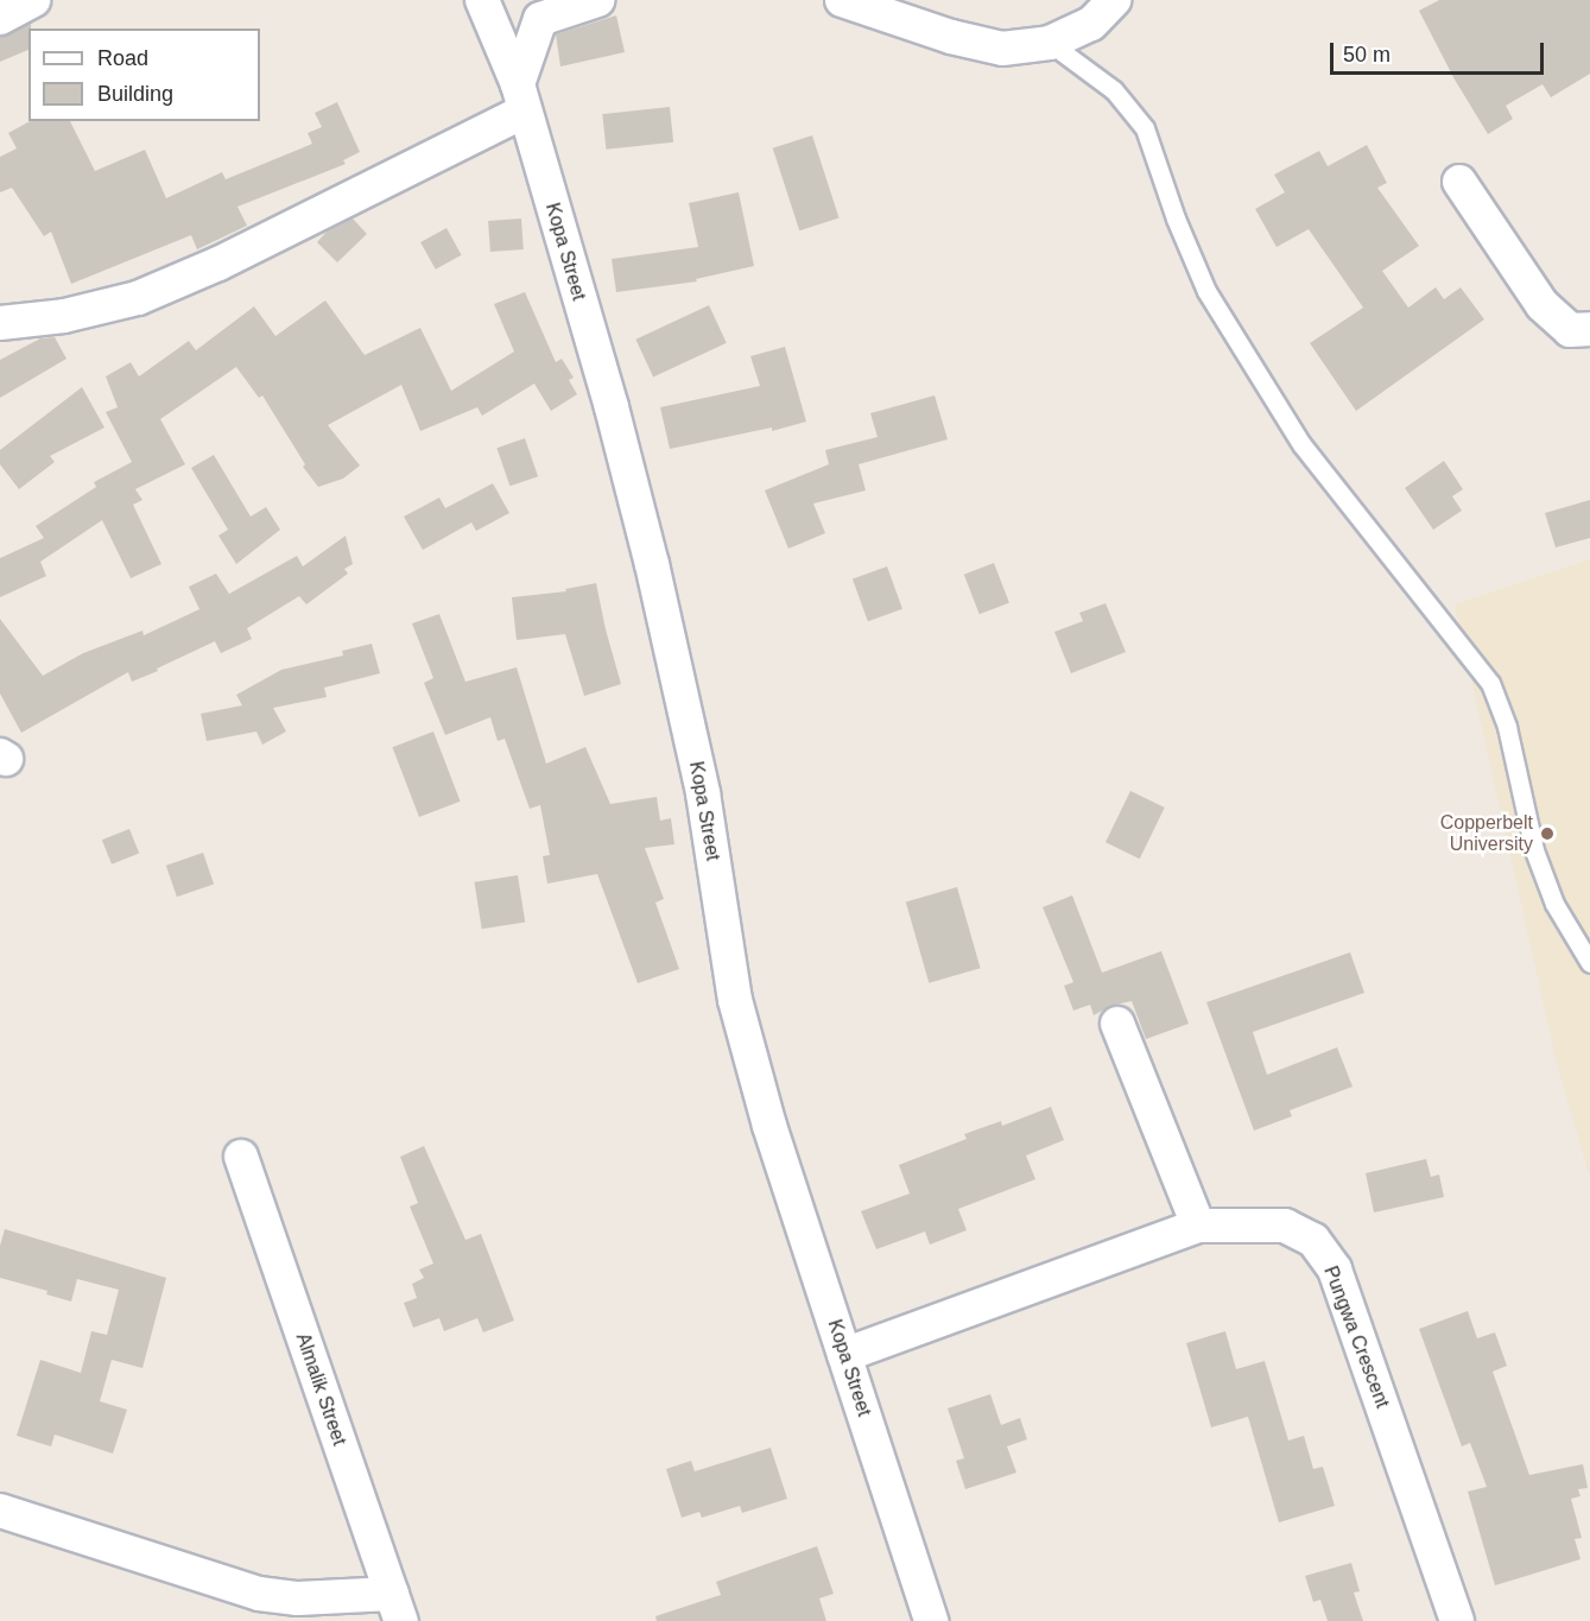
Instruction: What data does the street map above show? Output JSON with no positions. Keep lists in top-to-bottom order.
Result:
{
  "streets": {
    "street": ["Kopa Street", "Pungwa Crescent", "Almalik Street"]
  },
  "crossings": [
    ["Kopa Street", "Pungwa Crescent"]
  ],
  "places": ["Copperbelt University"],
  "legend": ["Road", "Building"],
  "scale_bar": "50 m"
}
